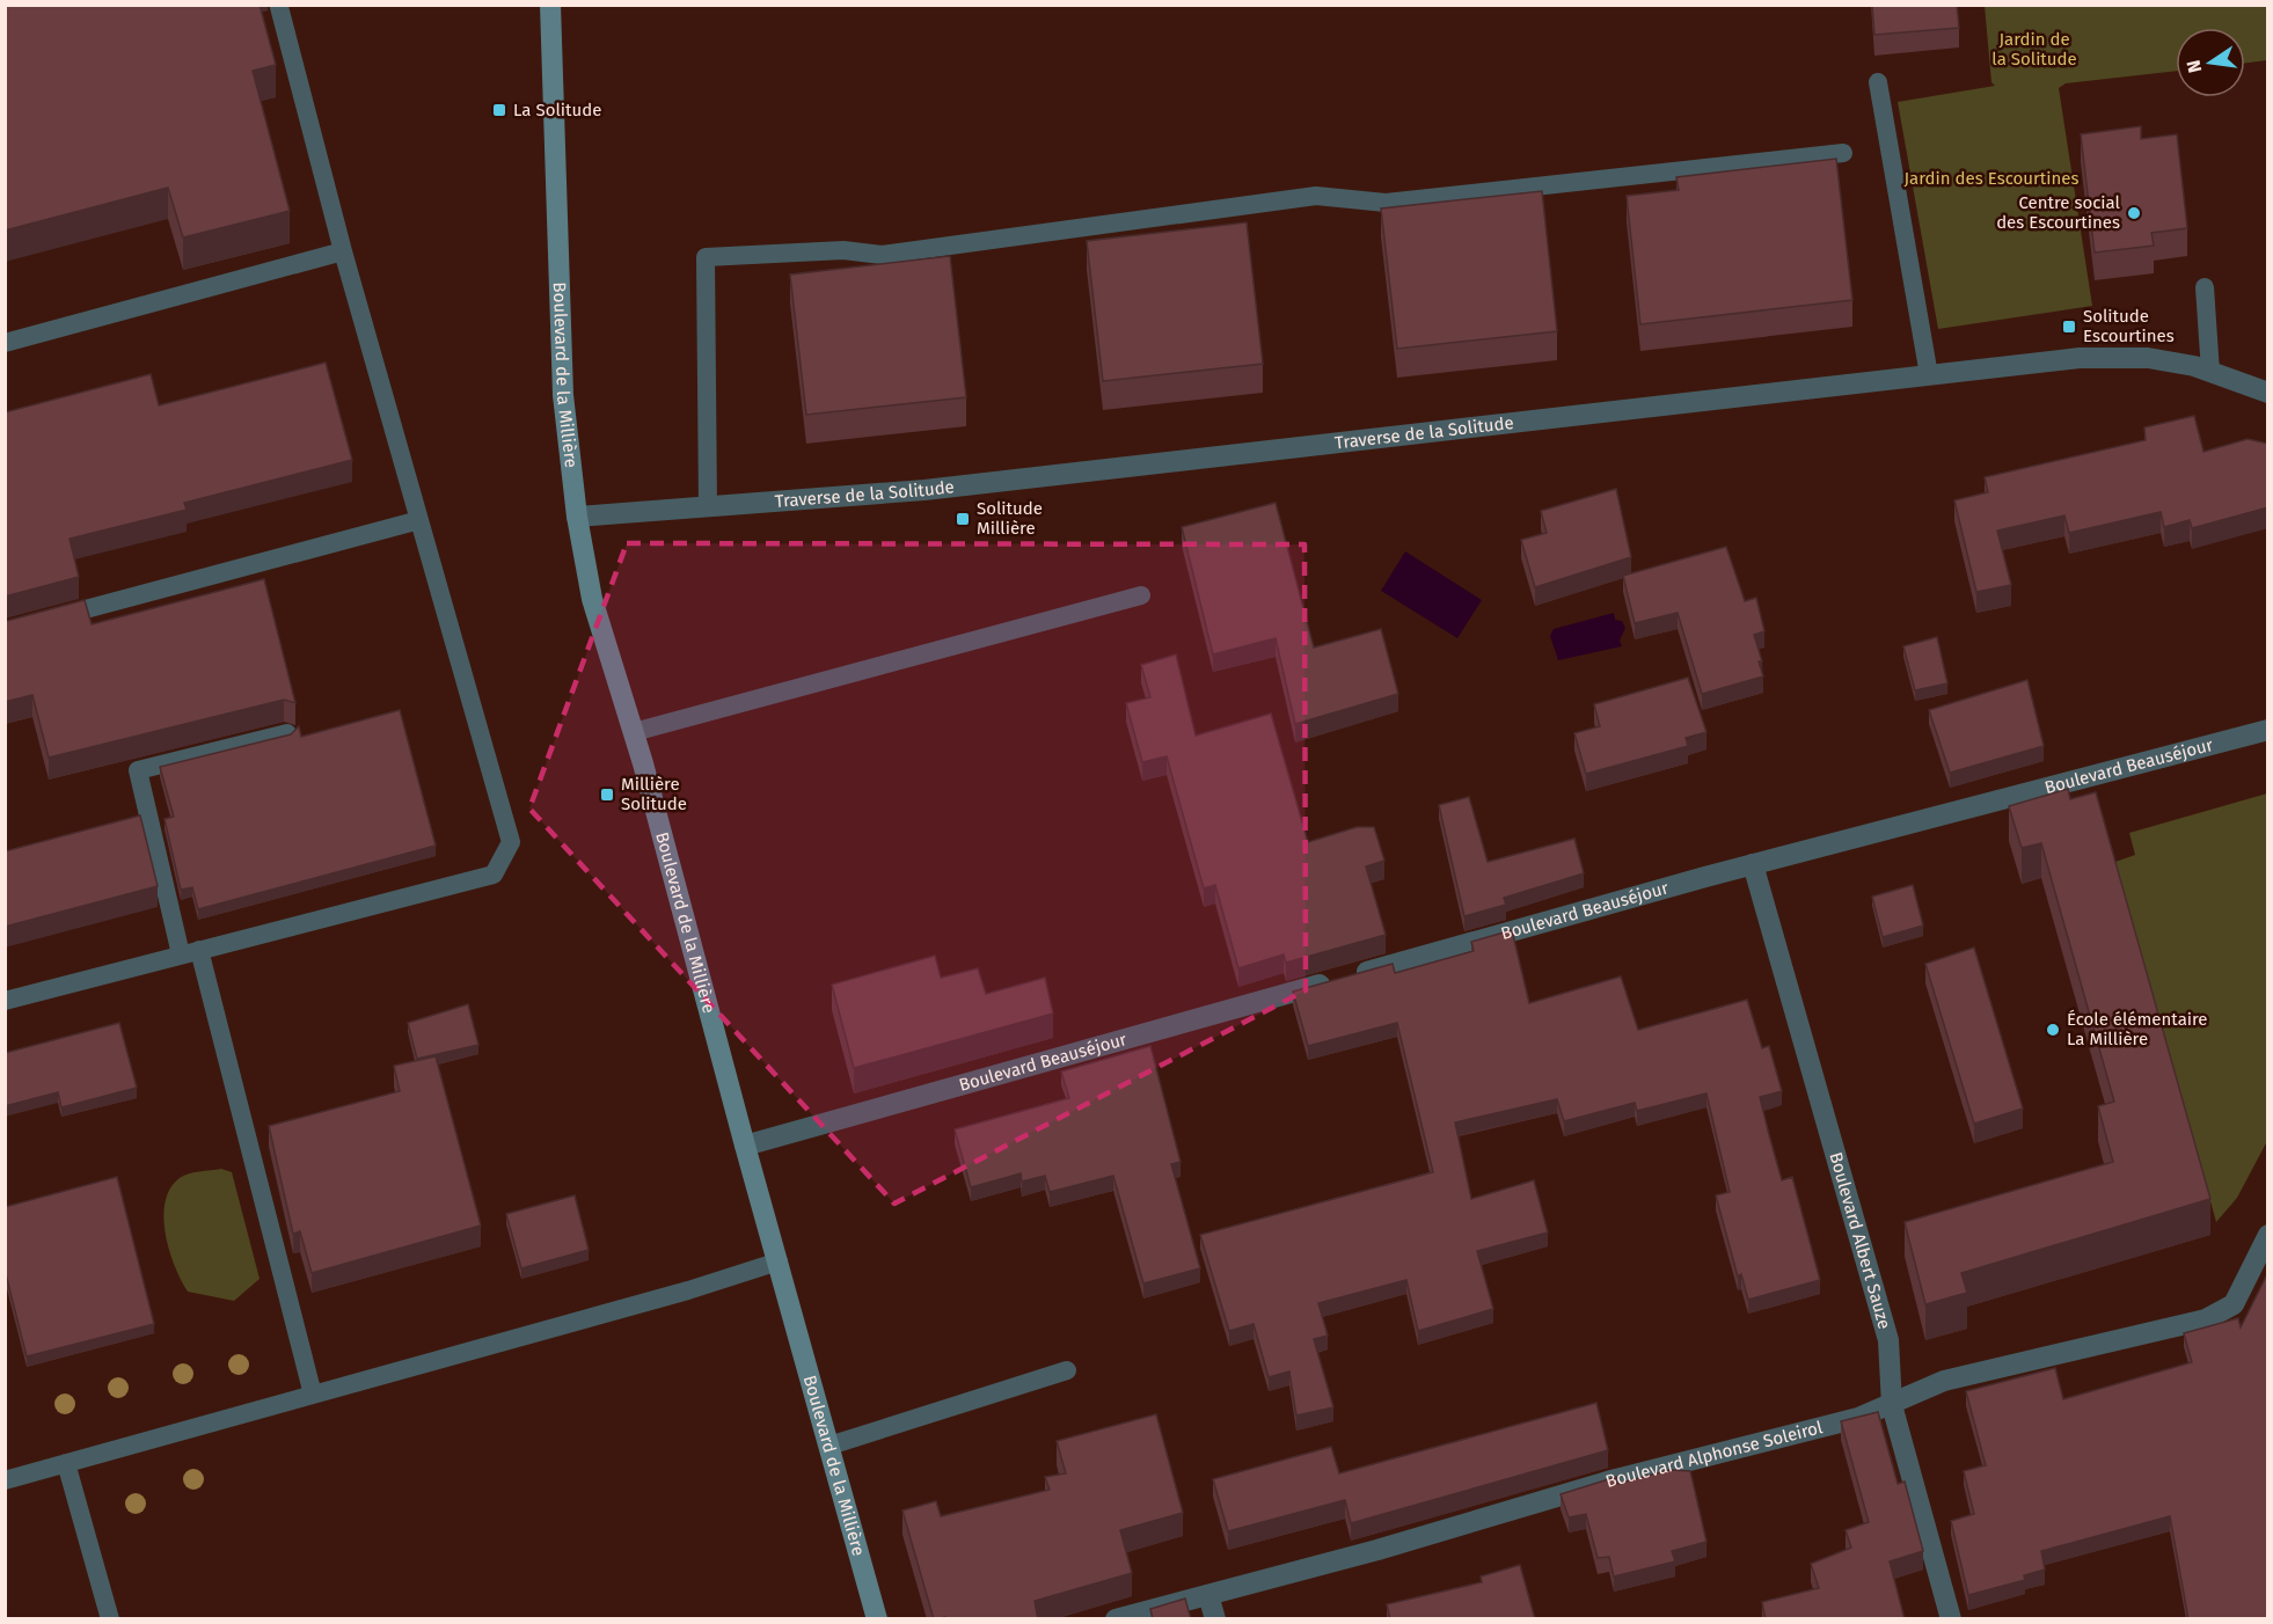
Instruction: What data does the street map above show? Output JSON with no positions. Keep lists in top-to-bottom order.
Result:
{
  "streets": {
    "main road": ["Boulevard de la Millière"],
    "street": [
      "Traverse de la Solitude",
      "Boulevard Beauséjour",
      "Boulevard Albert Sauze",
      "Boulevard Alphonse Soleirol"
    ]
  },
  "crossings": [
    ["Boulevard de la Millière", "Traverse de la Solitude"],
    ["Boulevard de la Millière", "Boulevard Beauséjour"],
    ["Boulevard Beauséjour", "Boulevard Albert Sauze"],
    ["Boulevard Albert Sauze", "Boulevard Alphonse Soleirol"]
  ],
  "parks": ["Jardin de la Solitude", "Jardin des Escourtines"],
  "places": {
    "transit": [
      "La Solitude",
      "Solitude Escourtines",
      "Solitude Millière",
      "Millière Solitude"
    ],
    "other": ["Centre social des Escourtines", "École élémentaire La Millière"]
  },
  "north": "left"
}
